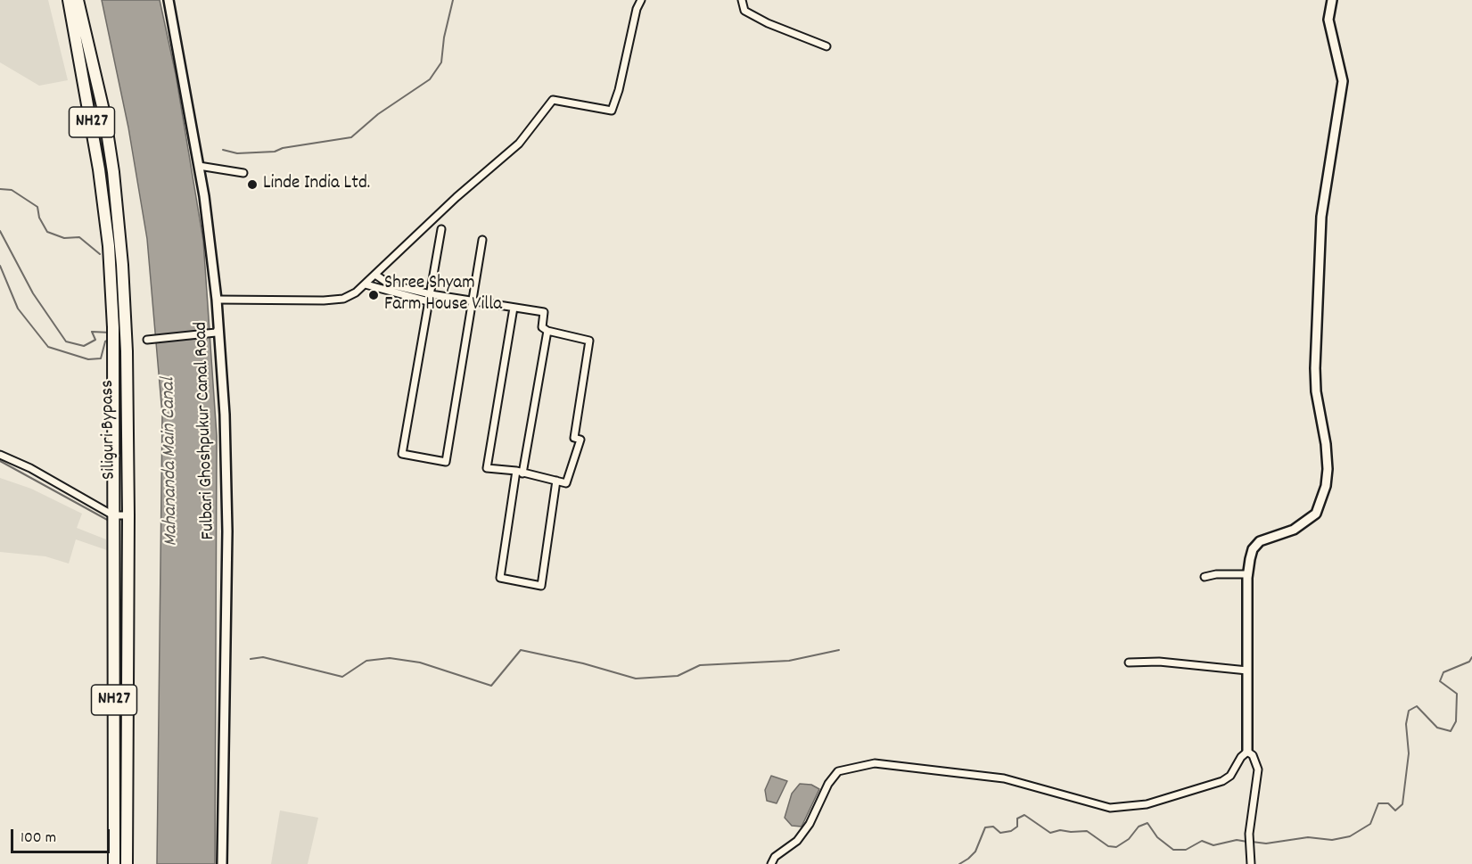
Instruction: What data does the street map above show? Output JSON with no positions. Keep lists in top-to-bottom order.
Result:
{
  "streets": {
    "highway": ["NH27", "Siliguri Bypass"],
    "street": ["Fulbari Ghoshpukur Canal Road"]
  },
  "water": ["Mahananda Main Canal"],
  "places": ["Linde India Ltd.", "Shree Shyam Farm House Villa"],
  "scale_bar": "100 m"
}
